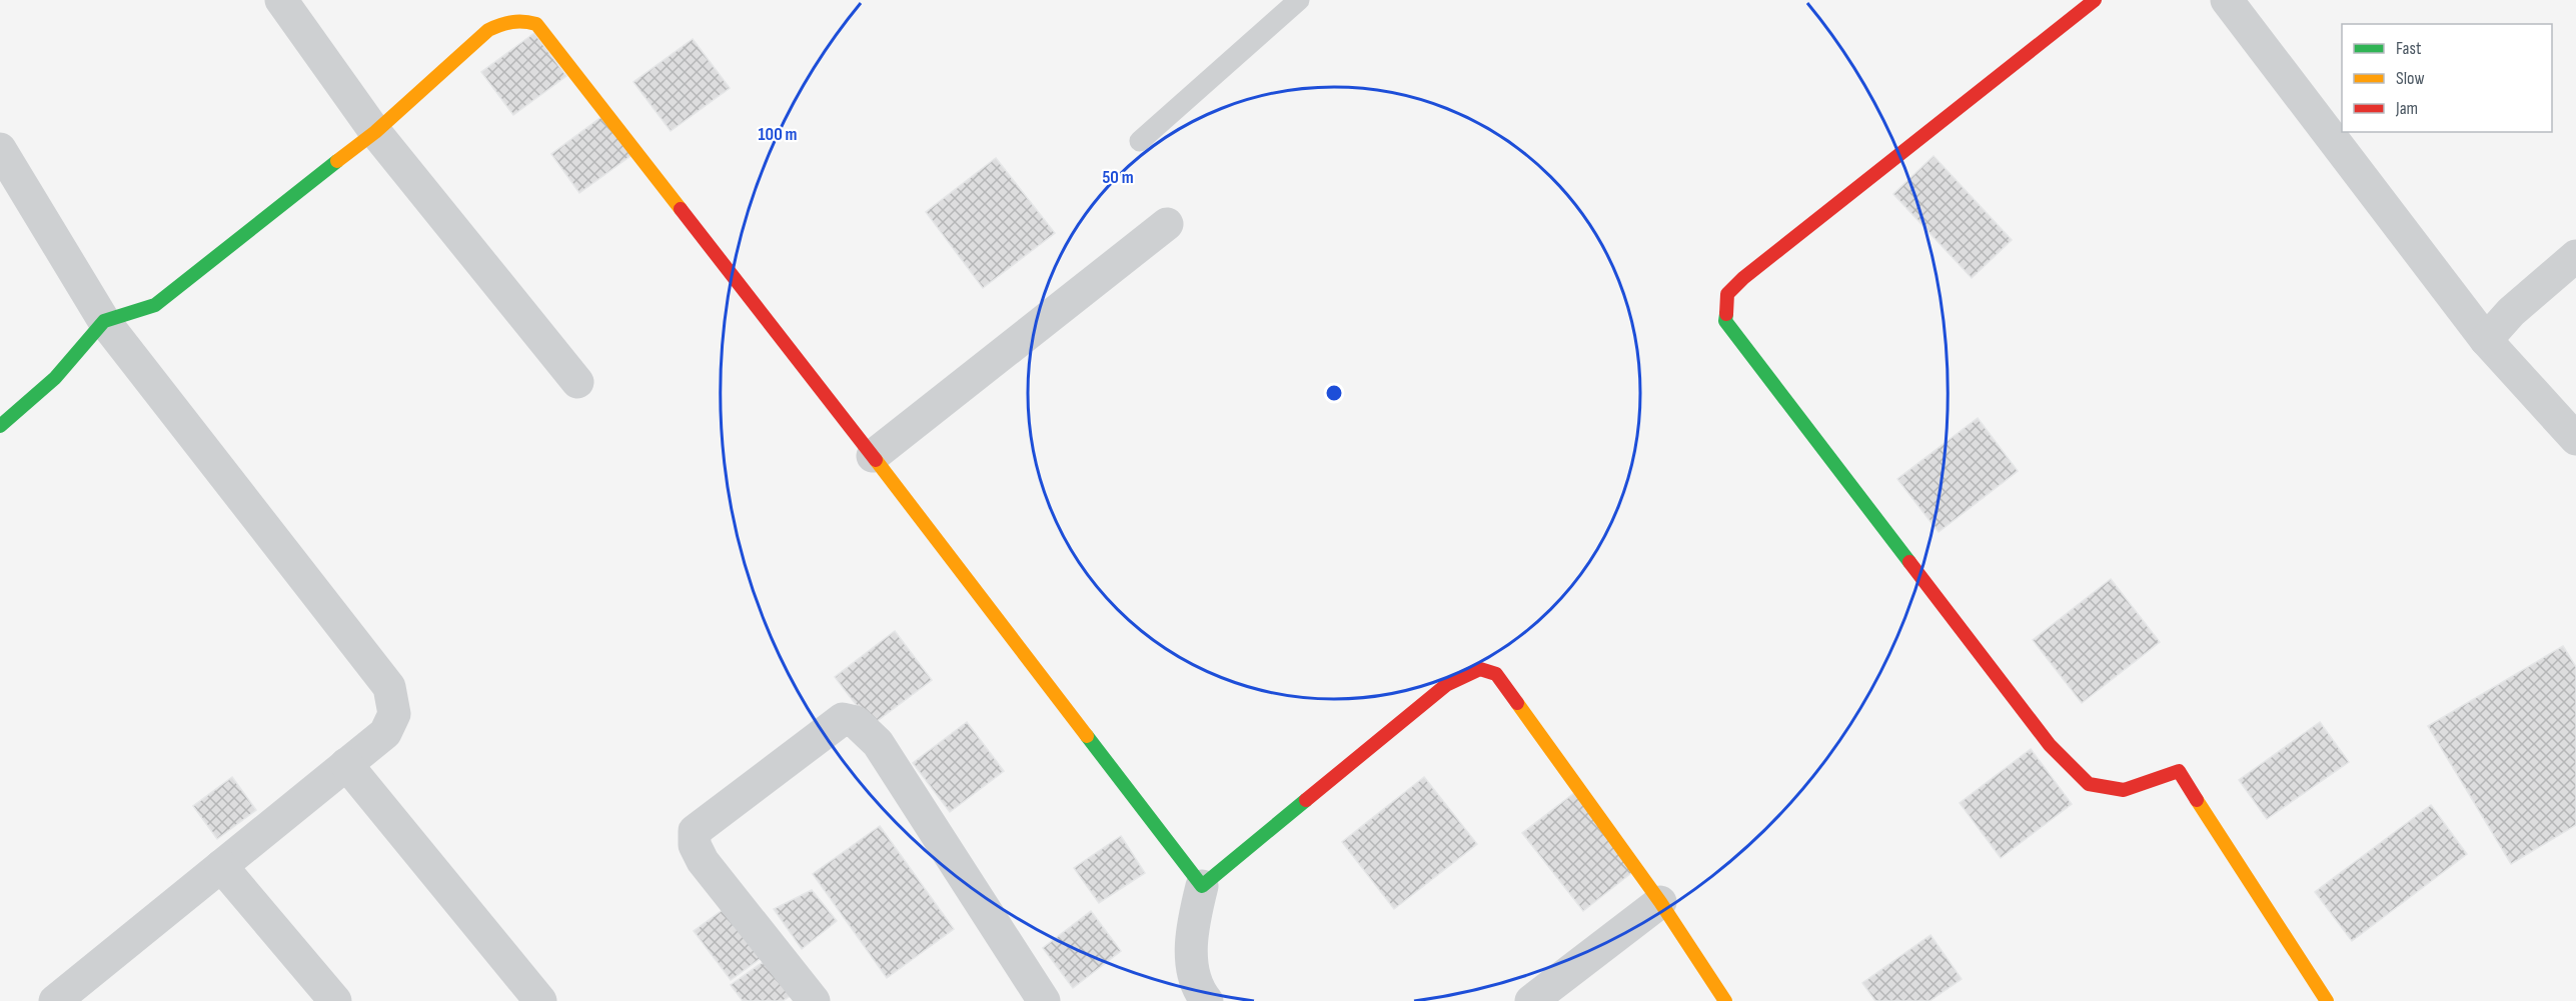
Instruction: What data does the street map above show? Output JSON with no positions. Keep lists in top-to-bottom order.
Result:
{
  "legend": ["Fast", "Slow", "Jam"],
  "rings": ["100 m", "50 m"]
}
